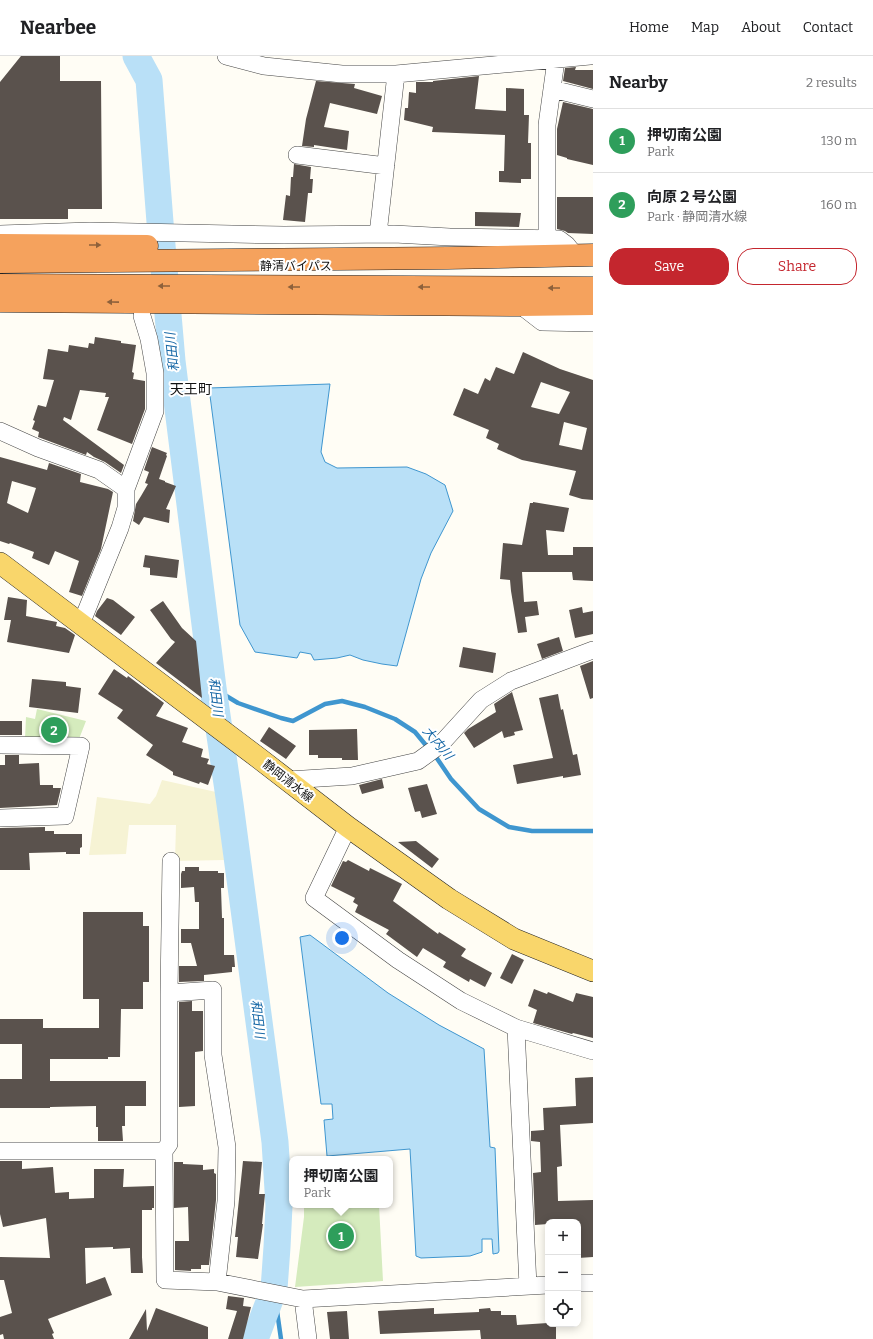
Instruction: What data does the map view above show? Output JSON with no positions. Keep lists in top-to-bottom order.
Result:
{
  "streets": {
    "highway": ["静清バイパス"],
    "main road": ["静岡清水線"]
  },
  "districts": ["天王町"],
  "water": ["和田川", "大内川"],
  "page": {
    "header": "Nearbee",
    "nav": [
      "Home",
      "Map",
      "About",
      "Contact"
    ],
    "heading": ["Nearby", "2 results"],
    "list": [
      {
        "mark": "1",
        "name": "押切南公園",
        "note": "Park",
        "value": "130 m"
      },
      {
        "mark": "2",
        "name": "向原２号公園",
        "note": "Park · 静岡清水線",
        "value": "160 m"
      }
    ],
    "buttons": ["Save", "Share"],
    "pins": ["2", "1"],
    "popup": ["押切南公園", "Park"],
    "map_buttons": ["+", "−"]
  }
}
